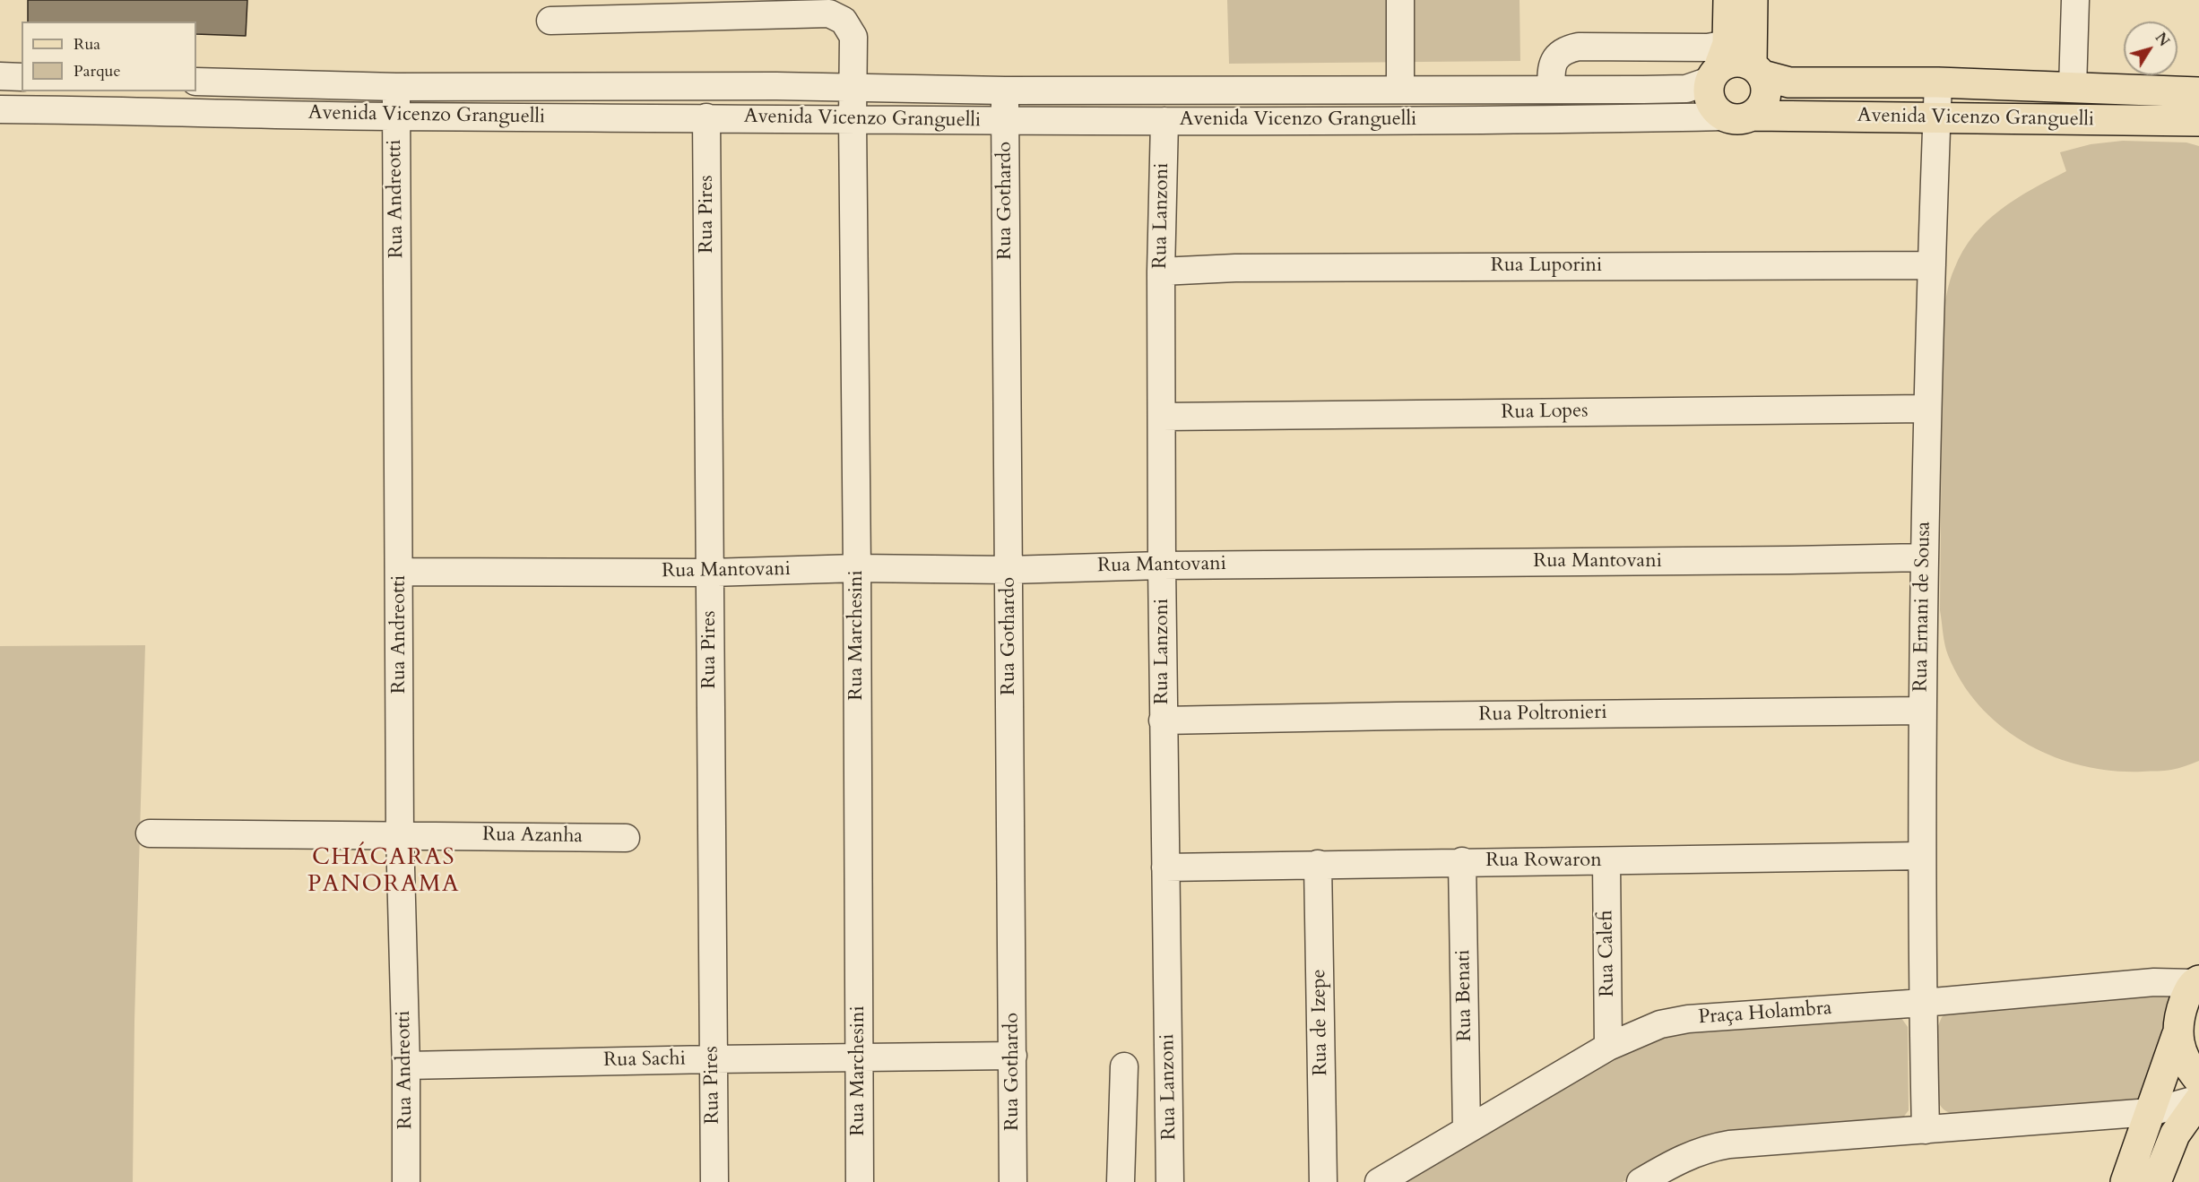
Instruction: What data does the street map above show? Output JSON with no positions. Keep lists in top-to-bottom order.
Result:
{
  "streets": {
    "main road": ["Avenida Vicenzo Granguelli"],
    "street": [
      "Rua Andreotti",
      "Rua Gothardo",
      "Rua Pires",
      "Rua Lanzoni",
      "Rua Luporini",
      "Rua Lopes",
      "Rua Mantovani",
      "Rua Ernani de Sousa",
      "Rua Marchesini",
      "Rua Poltronieri",
      "Rua Azanha",
      "Rua Rowaron",
      "Rua Calefi",
      "Rua Benati",
      "Praça Holambra",
      "Rua de Izepe",
      "Rua Sachi"
    ]
  },
  "crossings": [
    ["Avenida Vicenzo Granguelli", "Rua Andreotti"],
    ["Avenida Vicenzo Granguelli", "Rua Gothardo"],
    ["Avenida Vicenzo Granguelli", "Rua Pires"],
    ["Avenida Vicenzo Granguelli", "Rua Lanzoni"],
    ["Avenida Vicenzo Granguelli", "Rua Ernani de Sousa"],
    ["Avenida Vicenzo Granguelli", "Rua Marchesini"],
    ["Rua Andreotti", "Rua Mantovani"],
    ["Rua Andreotti", "Rua Azanha"],
    ["Rua Andreotti", "Rua Sachi"],
    ["Rua Gothardo", "Rua Mantovani"],
    ["Rua Gothardo", "Rua Sachi"],
    ["Rua Pires", "Rua Mantovani"],
    ["Rua Pires", "Rua Sachi"],
    ["Rua Lanzoni", "Rua Luporini"],
    ["Rua Lanzoni", "Rua Lopes"],
    ["Rua Lanzoni", "Rua Mantovani"],
    ["Rua Lanzoni", "Rua Poltronieri"],
    ["Rua Lanzoni", "Rua Rowaron"],
    ["Rua Luporini", "Rua Ernani de Sousa"],
    ["Rua Lopes", "Rua Ernani de Sousa"],
    ["Rua Mantovani", "Rua Ernani de Sousa"],
    ["Rua Mantovani", "Rua Marchesini"],
    ["Rua Ernani de Sousa", "Rua Poltronieri"],
    ["Rua Ernani de Sousa", "Rua Rowaron"],
    ["Rua Ernani de Sousa", "Praça Holambra"],
    ["Rua Marchesini", "Rua Sachi"],
    ["Rua Rowaron", "Rua Calefi"],
    ["Rua Rowaron", "Rua Benati"],
    ["Rua Rowaron", "Rua de Izepe"],
    ["Rua Calefi", "Praça Holambra"],
    ["Rua Benati", "Praça Holambra"]
  ],
  "districts": ["CHÁCARAS PANORAMA"],
  "legend": ["Rua", "Parque"],
  "north": "top right"
}
